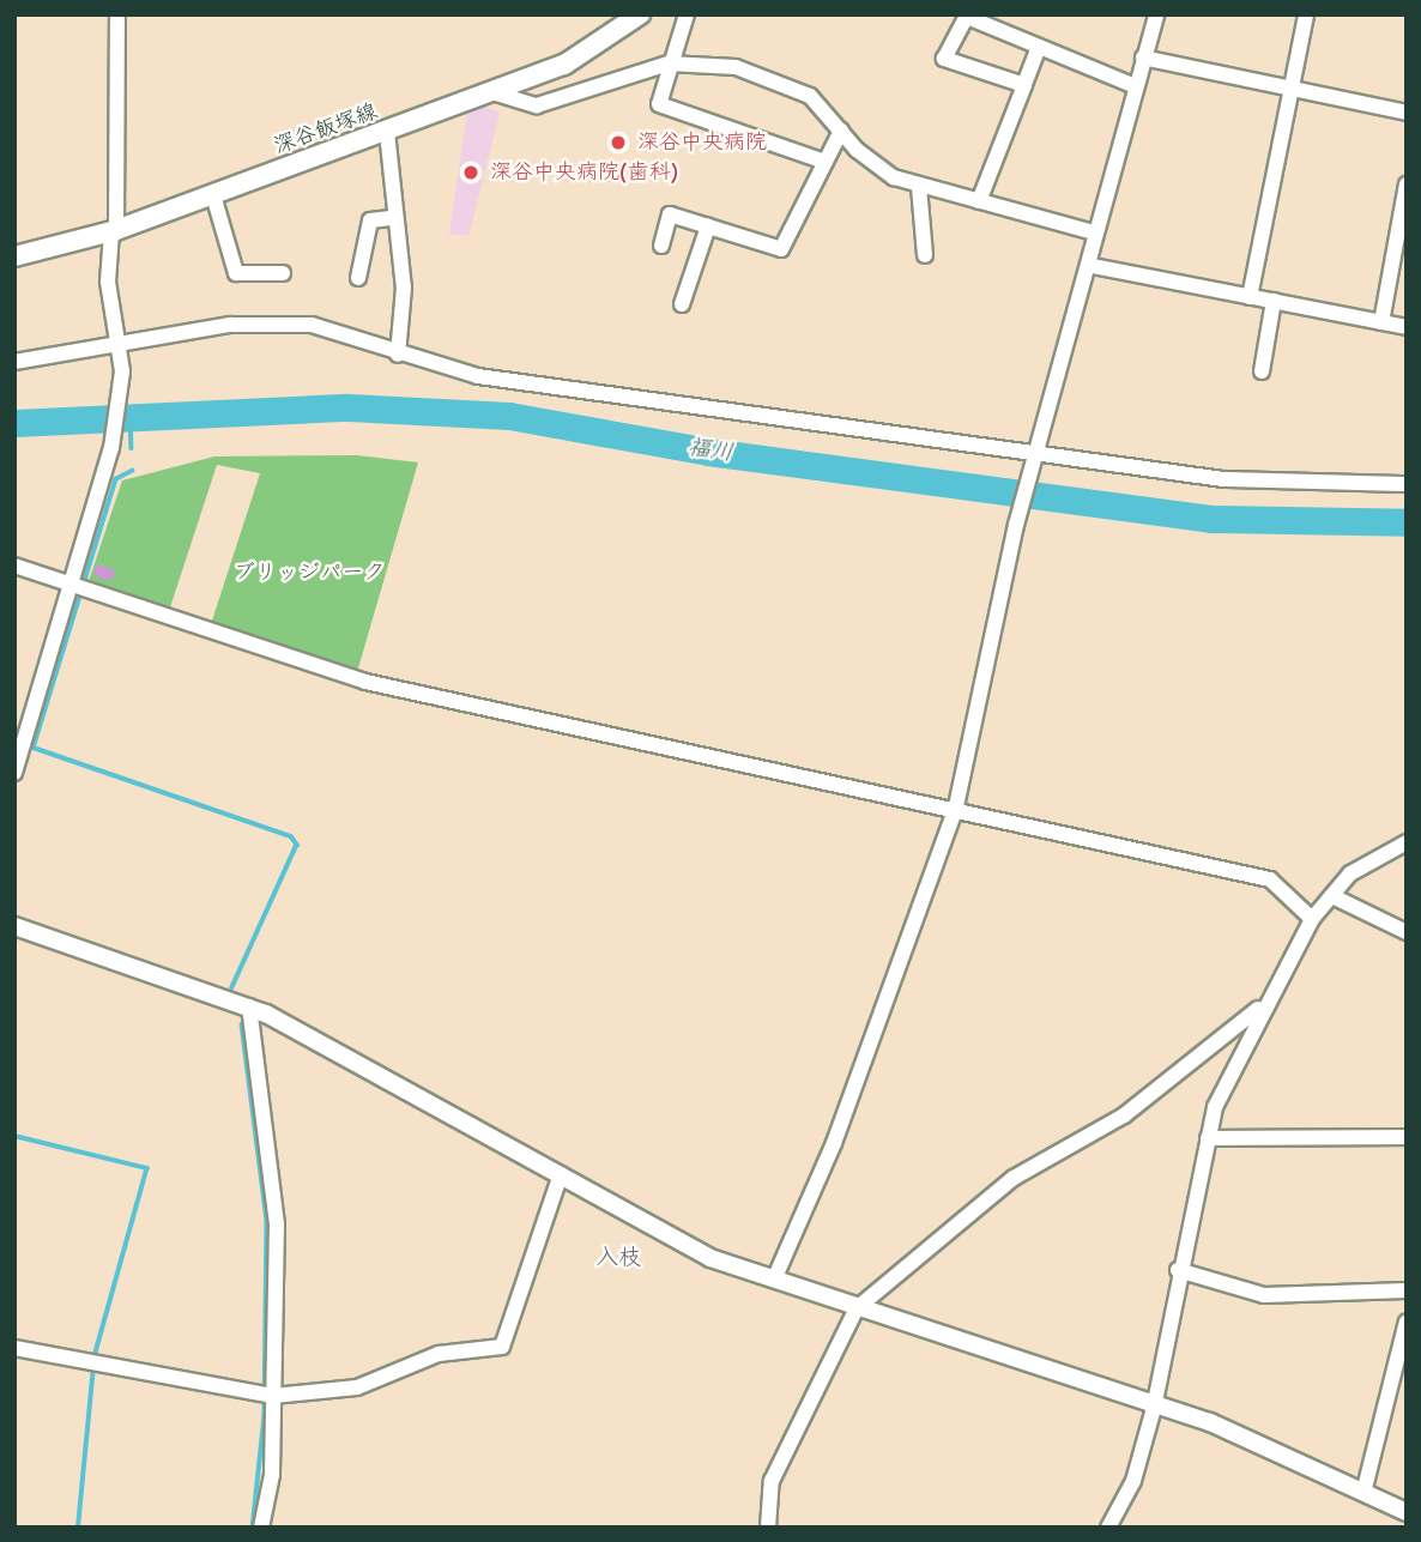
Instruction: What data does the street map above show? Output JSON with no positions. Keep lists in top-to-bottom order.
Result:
{
  "streets": {
    "main road": ["深谷飯塚線"]
  },
  "districts": ["入枝"],
  "water": ["福川"],
  "parks": ["ブリッジパーク"],
  "places": ["深谷中央病院", "深谷中央病院(歯科)"]
}
